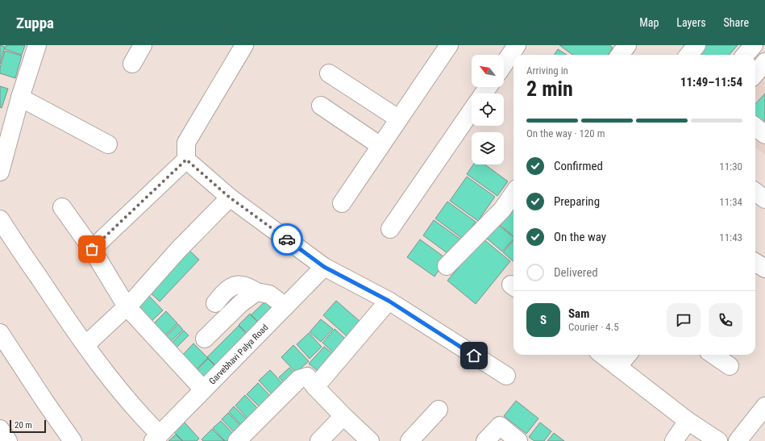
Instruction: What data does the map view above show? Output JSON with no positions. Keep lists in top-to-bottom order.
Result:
{
  "streets": {
    "street": ["Garvebhavi Palya Road"]
  },
  "scale_bar": "20 m",
  "north": "top left",
  "page": {
    "header": "Zuppa",
    "nav": ["Map", "Layers", "Share"],
    "heading": ["2 min", "Arriving in", "11:49–11:54"],
    "panel": ["Sam", "Courier · 4.5"],
    "bar": "On the way · 120 m",
    "list": [
      ["Confirmed", "11:30"],
      ["Preparing", "11:34"],
      ["On the way", "11:43"],
      "Delivered"
    ],
    "round": "S",
    "scale": "20 m"
  }
}
